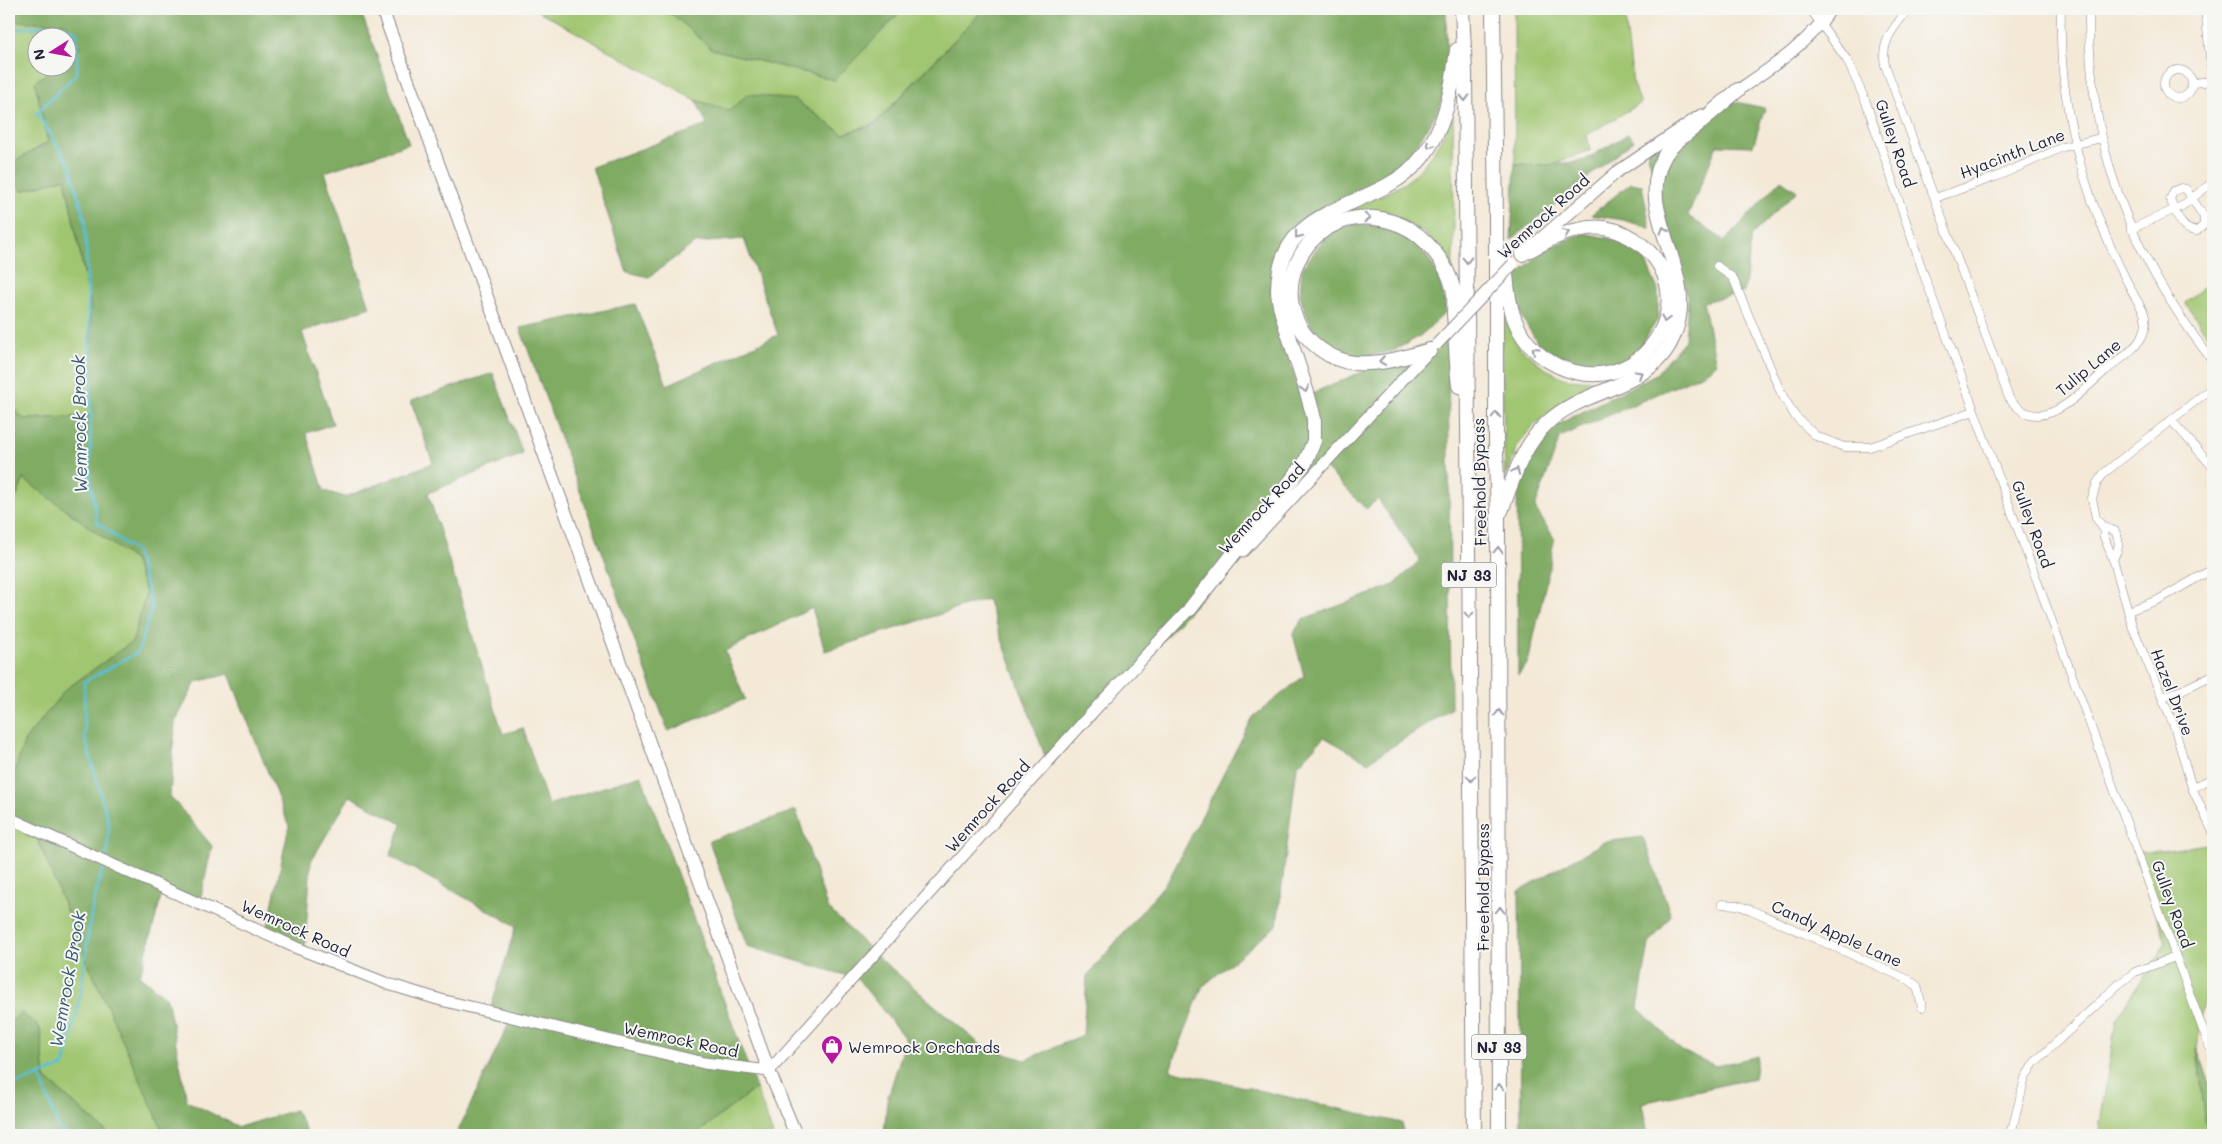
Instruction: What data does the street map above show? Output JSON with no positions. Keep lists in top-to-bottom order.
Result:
{
  "streets": {
    "highway": ["Freehold Bypass", "NJ 33"],
    "street": [
      "Gulley Road",
      "Hyacinth Lane",
      "Wemrock Road",
      "Tulip Lane",
      "Hazel Drive",
      "Candy Apple Lane"
    ]
  },
  "crossings": [
    ["Gulley Road", "Wemrock Road"],
    ["Hyacinth Lane", "Tulip Lane"]
  ],
  "water": ["Wemrock Brook"],
  "places": {
    "shop": ["Wemrock Orchards"]
  },
  "north": "left"
}
